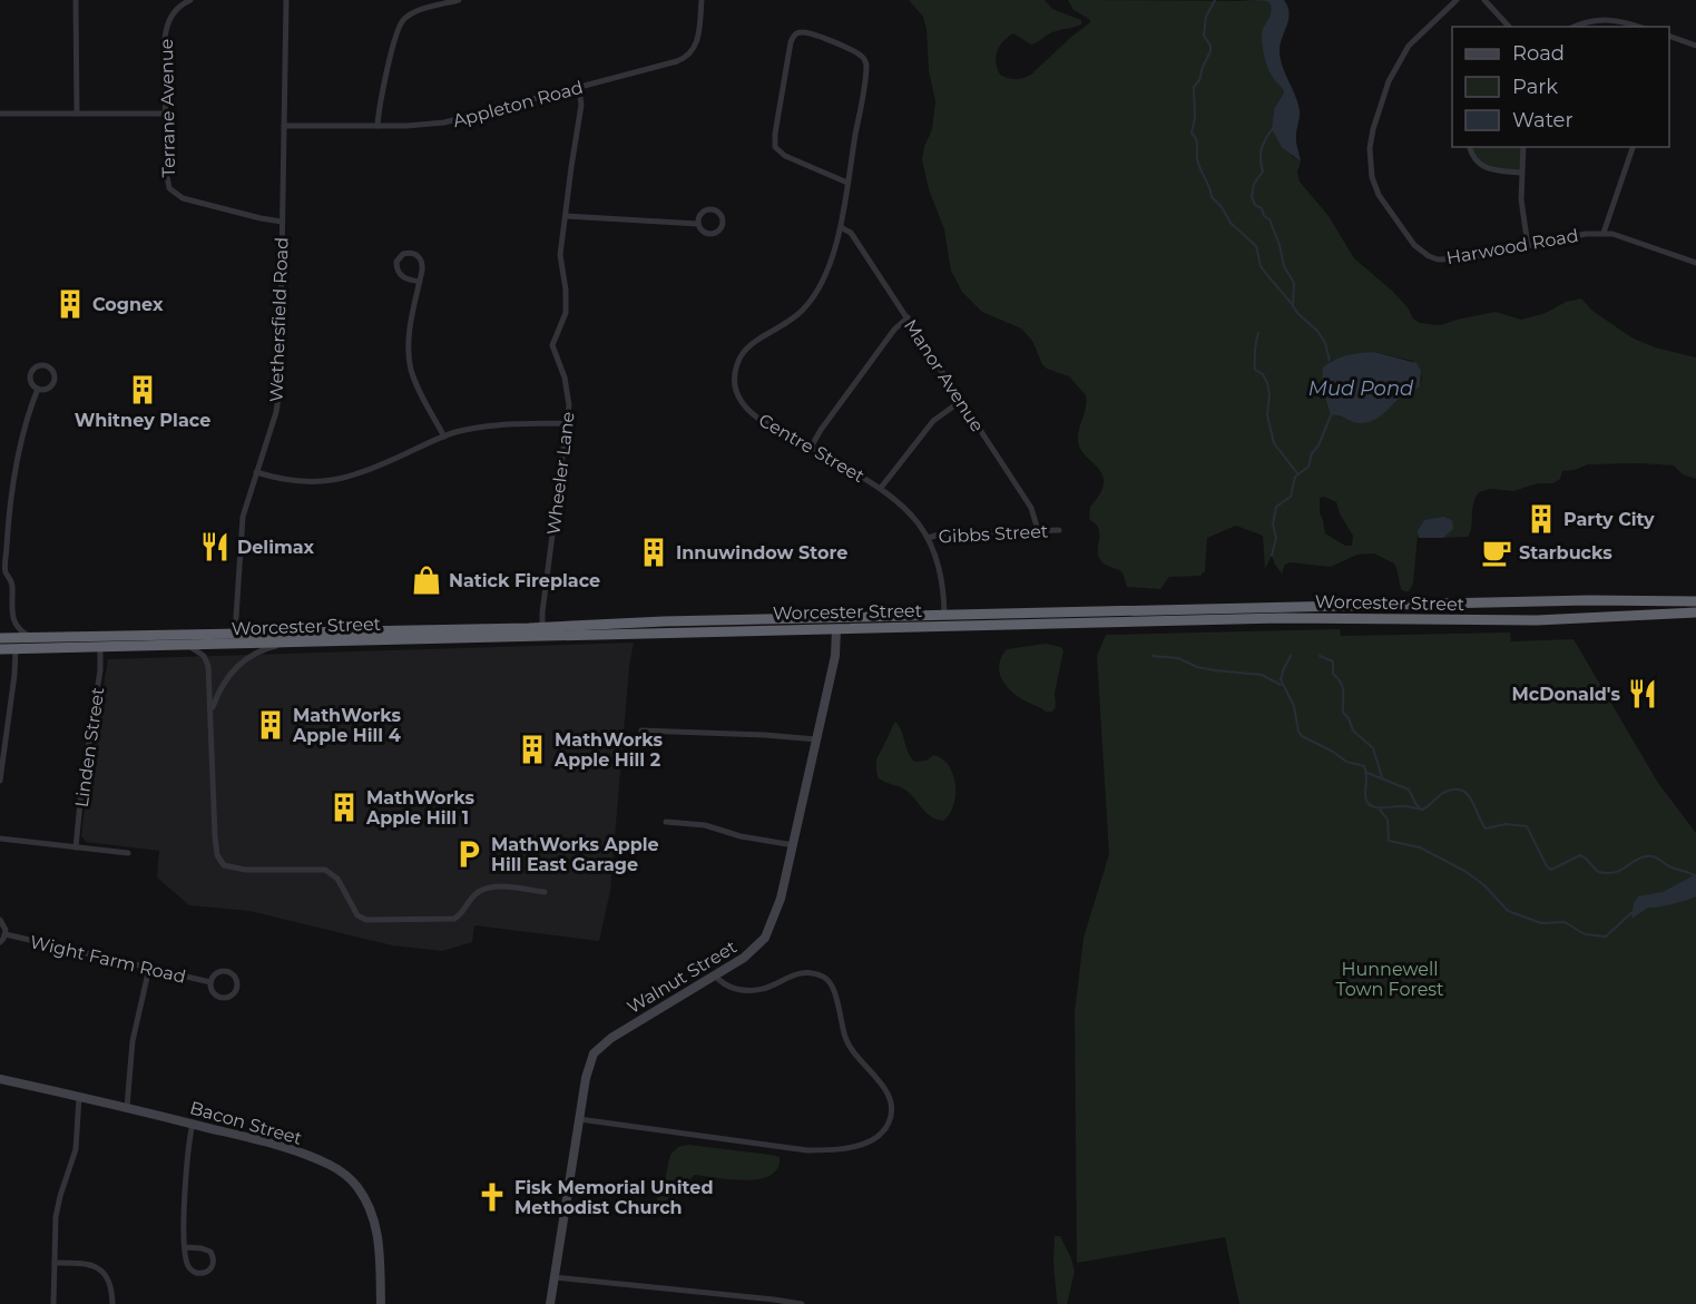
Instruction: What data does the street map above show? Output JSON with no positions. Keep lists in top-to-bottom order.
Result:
{
  "streets": {
    "highway": ["Worcester Street"],
    "street": [
      "Appleton Road",
      "Terrane Avenue",
      "Harwood Road",
      "Wethersfield Road",
      "Manor Avenue",
      "Centre Street",
      "Wheeler Lane",
      "Gibbs Street",
      "Linden Street",
      "Wight Farm Road",
      "Walnut Street",
      "Bacon Street"
    ]
  },
  "crossings": [
    ["Appleton Road", "Wethersfield Road"],
    ["Appleton Road", "Wheeler Lane"],
    ["Terrane Avenue", "Wethersfield Road"],
    ["Wethersfield Road", "Worcester Street"],
    ["Manor Avenue", "Centre Street"],
    ["Manor Avenue", "Gibbs Street"],
    ["Centre Street", "Gibbs Street"],
    ["Centre Street", "Worcester Street"],
    ["Wheeler Lane", "Worcester Street"],
    ["Worcester Street", "Linden Street"],
    ["Worcester Street", "Walnut Street"]
  ],
  "water": ["Mud Pond"],
  "parks": ["Hunnewell Town Forest"],
  "places": {
    "building": [
      "Cognex",
      "Whitney Place",
      "Party City",
      "Innuwindow Store",
      "MathWorks Apple Hill 4",
      "MathWorks Apple Hill 2",
      "MathWorks Apple Hill 1"
    ],
    "restaurant": ["Delimax", "McDonald's"],
    "cafe": ["Starbucks"],
    "shop": ["Natick Fireplace"],
    "parking": ["MathWorks Apple Hill East Garage"],
    "church": ["Fisk Memorial United Methodist Church"]
  },
  "legend": ["Road", "Park", "Water"]
}
